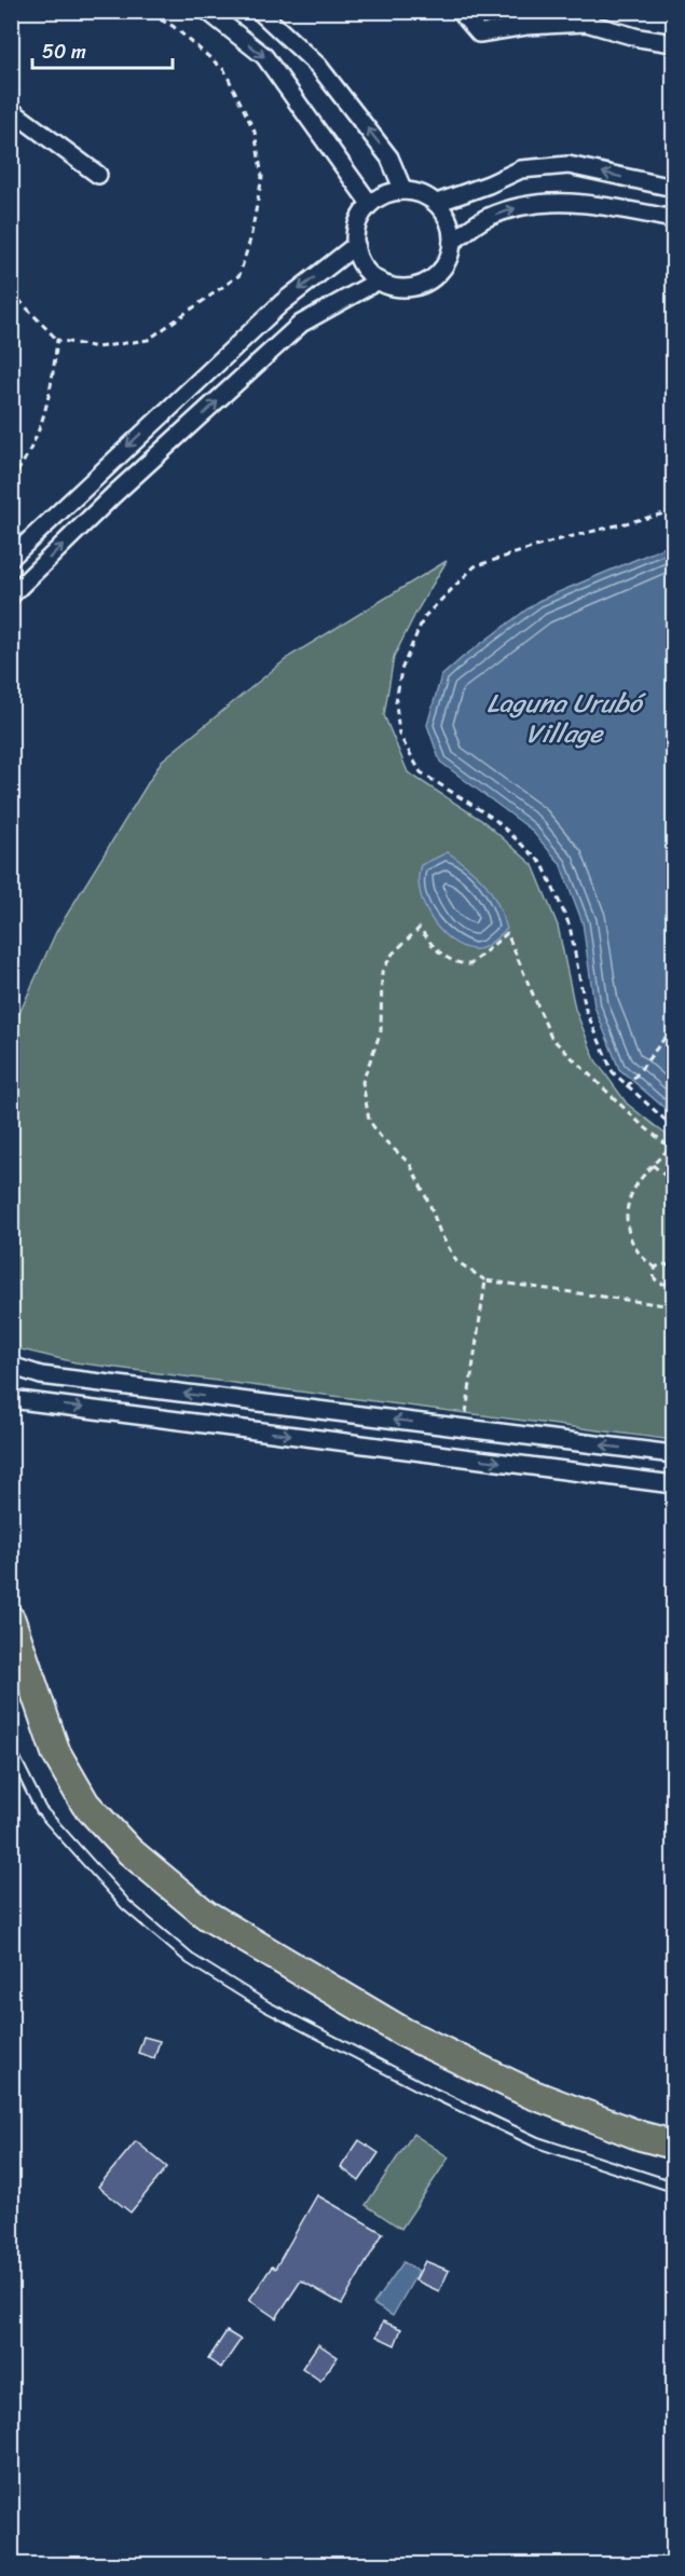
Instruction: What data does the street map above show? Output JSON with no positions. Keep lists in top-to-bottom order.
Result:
{
  "water": ["Laguna Urubó Village"],
  "scale_bar": "50 m"
}
